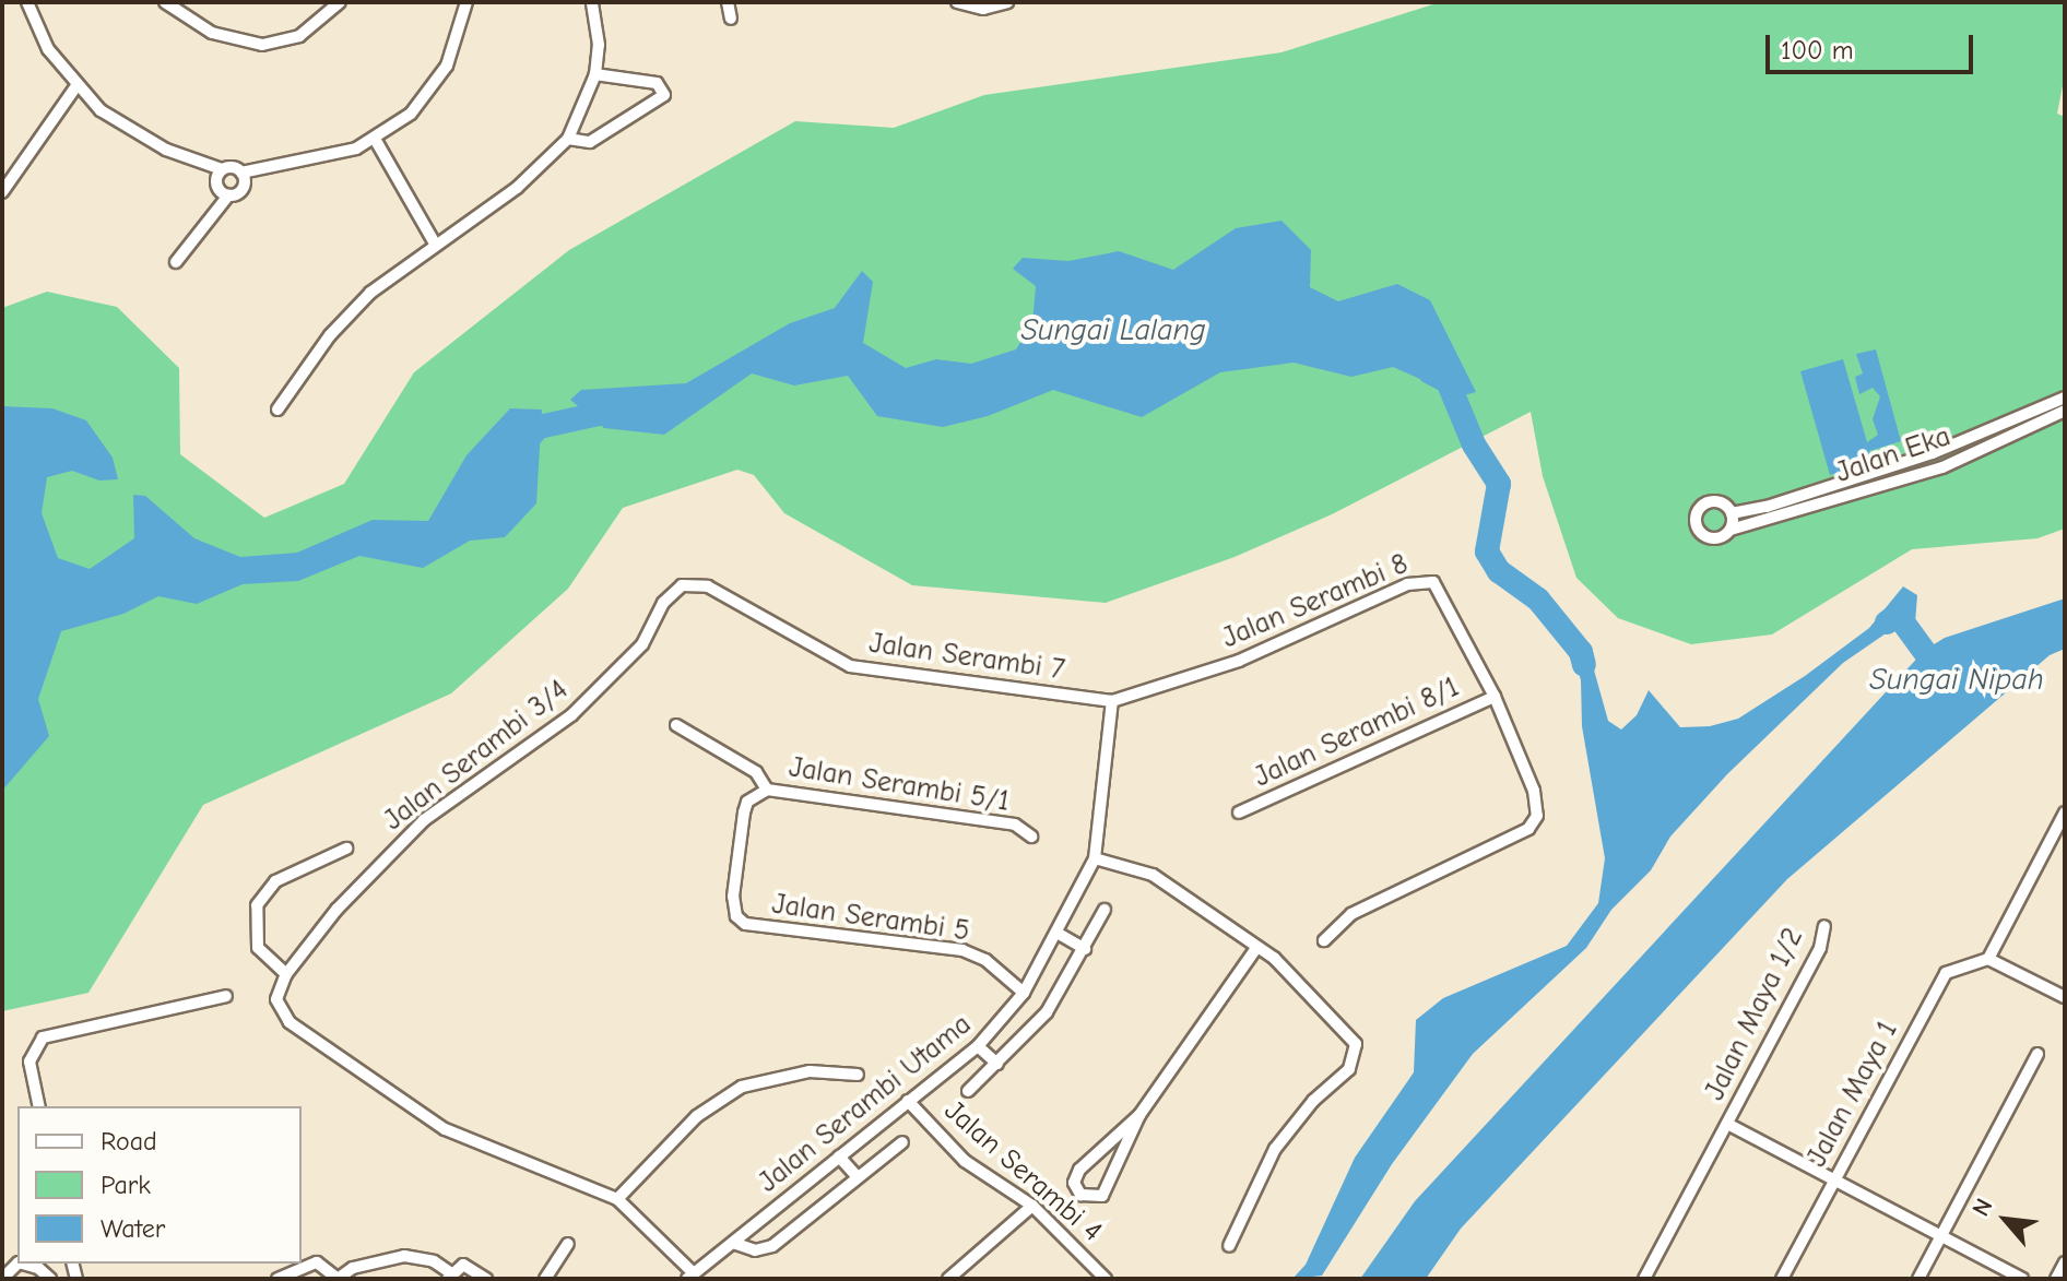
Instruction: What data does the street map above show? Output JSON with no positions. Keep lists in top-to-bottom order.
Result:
{
  "streets": {
    "street": [
      "Jalan Eka",
      "Jalan Serambi 8",
      "Jalan Serambi 7",
      "Jalan Serambi 8/1",
      "Jalan Serambi 3/4",
      "Jalan Serambi 5/1",
      "Jalan Serambi 5",
      "Jalan Maya 1/2",
      "Jalan Maya 1",
      "Jalan Serambi Utama",
      "Jalan Serambi 4"
    ]
  },
  "crossings": [
    ["Jalan Serambi 8", "Jalan Serambi 7"],
    ["Jalan Serambi 8", "Jalan Serambi 8/1"],
    ["Jalan Serambi 8", "Jalan Serambi Utama"],
    ["Jalan Serambi 7", "Jalan Serambi 3/4"],
    ["Jalan Serambi 7", "Jalan Serambi Utama"],
    ["Jalan Serambi 5/1", "Jalan Serambi 5"],
    ["Jalan Serambi 5", "Jalan Serambi Utama"],
    ["Jalan Serambi Utama", "Jalan Serambi 4"]
  ],
  "water": ["Sungai Lalang", "Sungai Nipah"],
  "legend": ["Road", "Park", "Water"],
  "scale_bar": "100 m",
  "north": "top left"
}
